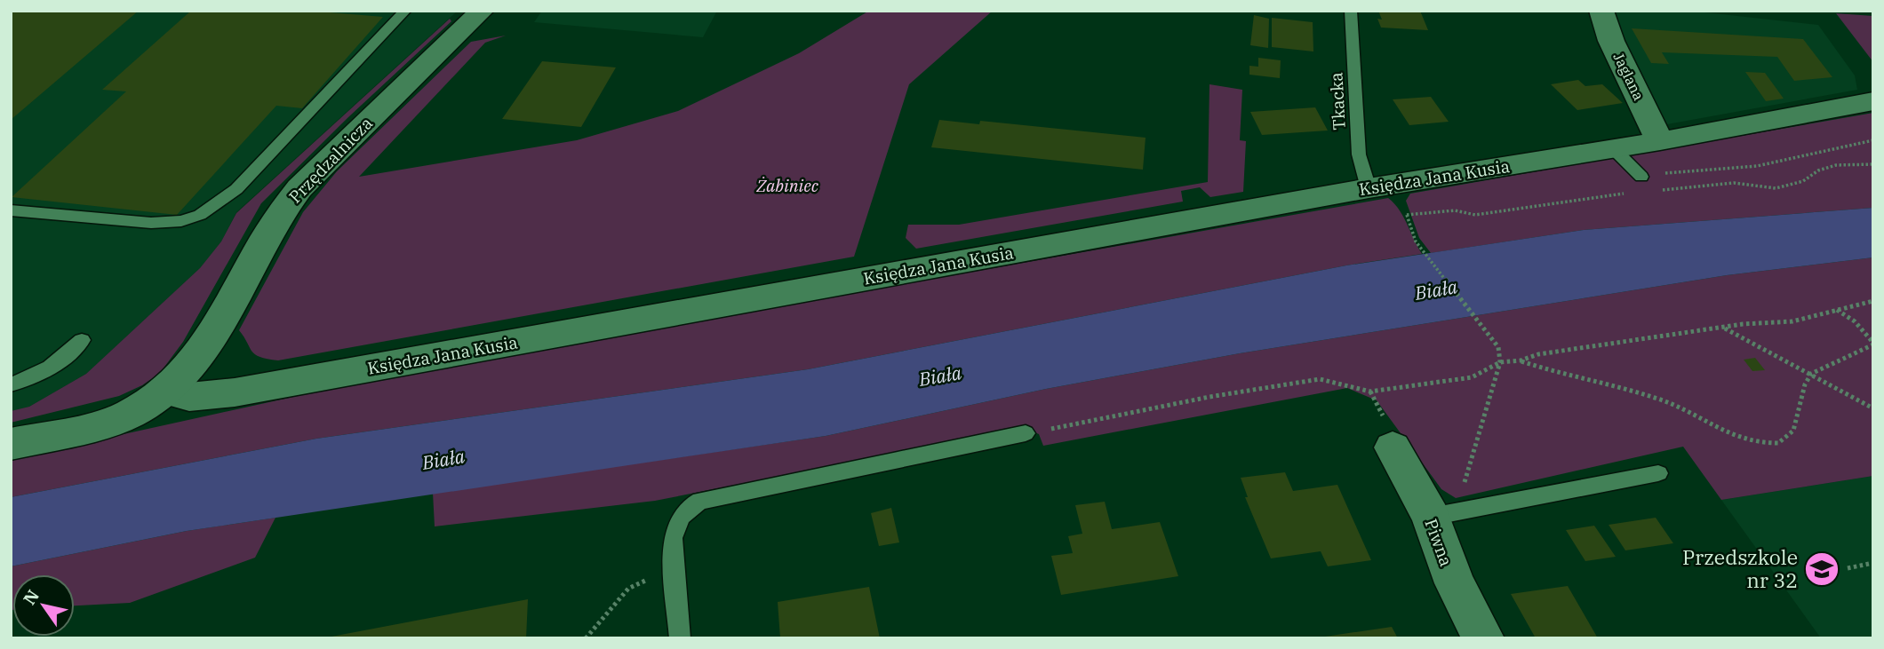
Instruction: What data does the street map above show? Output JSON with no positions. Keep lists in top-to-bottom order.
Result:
{
  "streets": {
    "street": [
      "Jaglana",
      "Przędzalnicza",
      "Księdza Jana Kusia",
      "Piwna"
    ],
    "lane": ["Tkacka"]
  },
  "crossings": [
    ["Jaglana", "Księdza Jana Kusia"],
    ["Tkacka", "Księdza Jana Kusia"],
    ["Przędzalnicza", "Księdza Jana Kusia"]
  ],
  "water": ["Biała"],
  "parks": ["Żabiniec"],
  "places": {
    "school or university": ["Przedszkole nr 32"]
  },
  "north": "top left"
}
